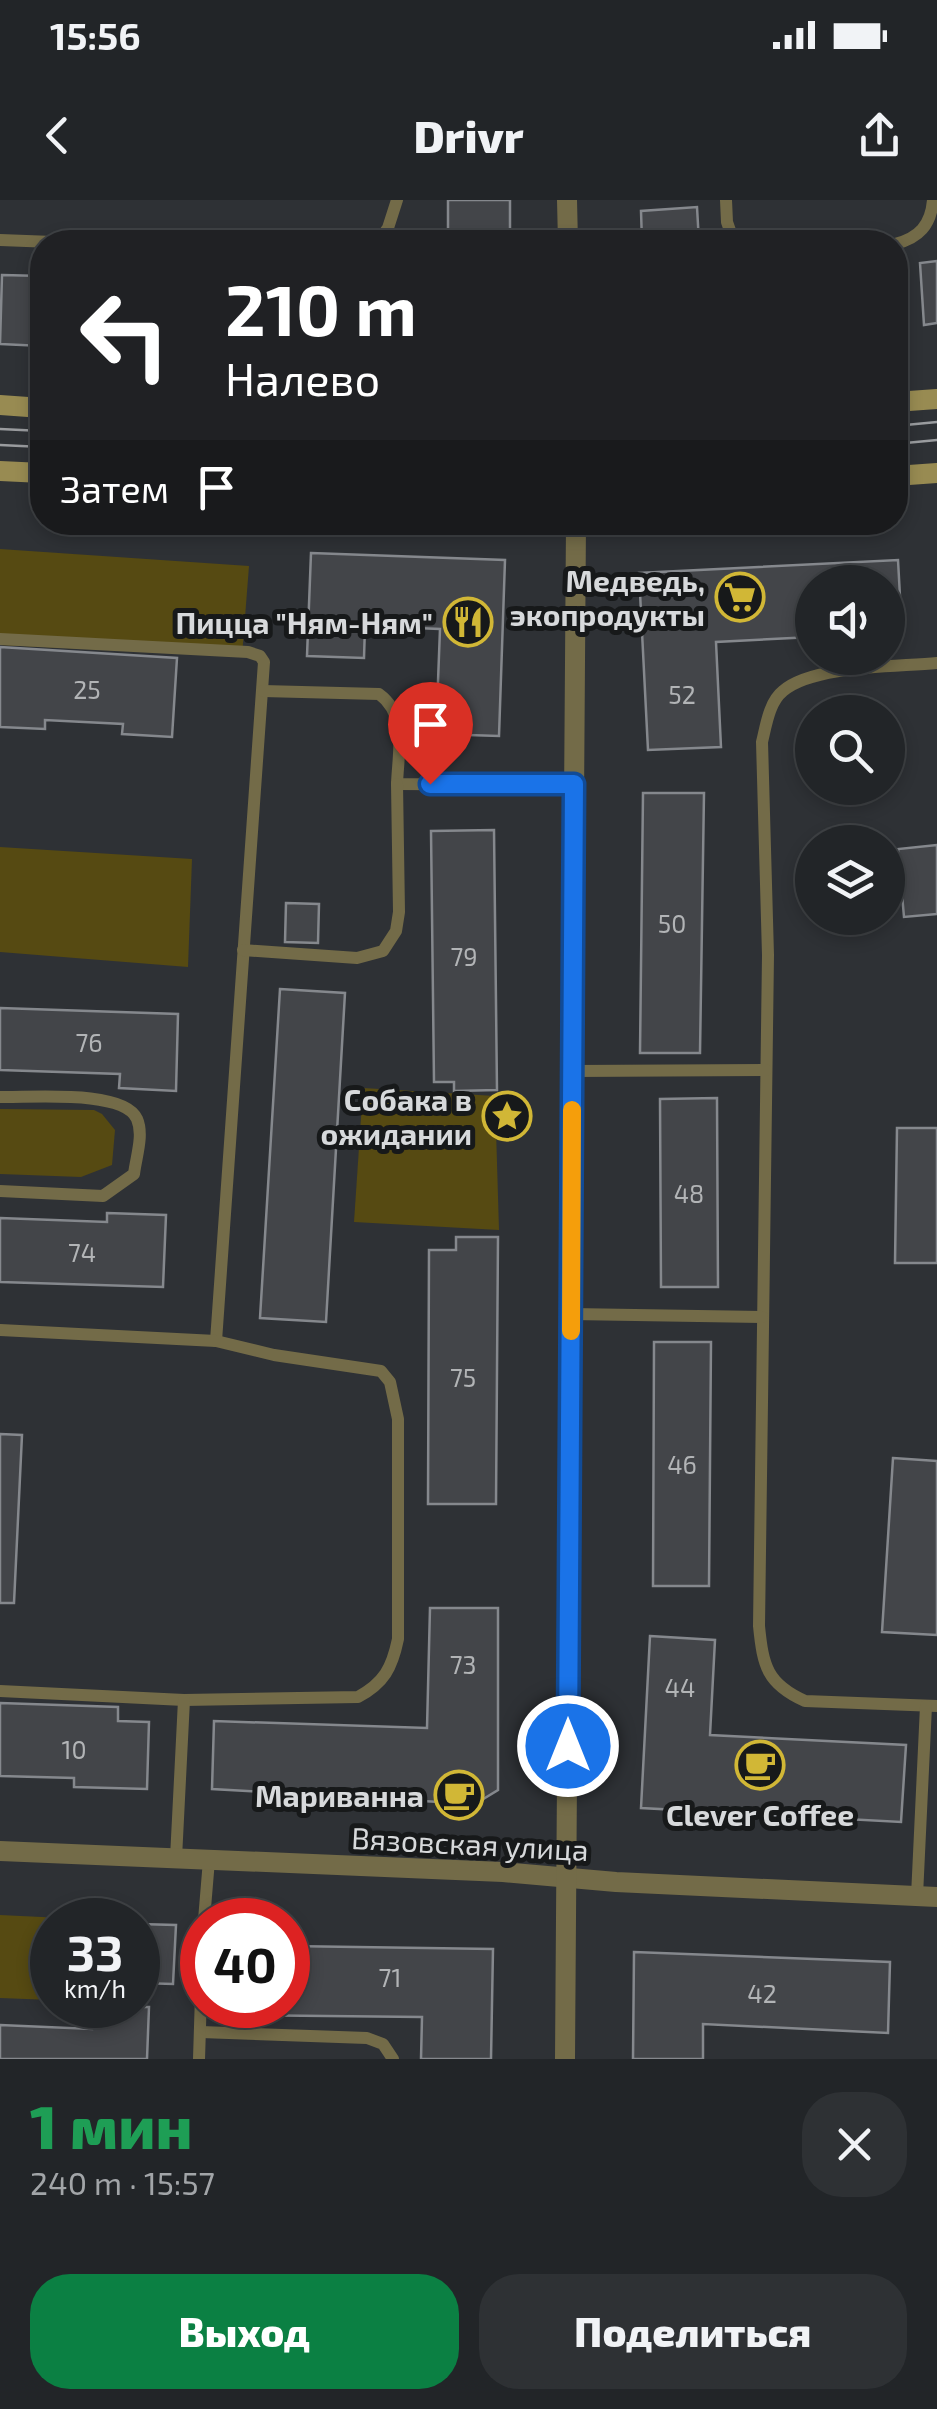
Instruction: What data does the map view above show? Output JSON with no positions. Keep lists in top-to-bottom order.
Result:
{
  "streets": {
    "street": ["Вязовская улица"]
  },
  "places": {
    "supermarket": ["Медведь, экопродукты"],
    "restaurant": ["Пицца \"Ням-Ням\""],
    "place": ["Собака в ожидании"],
    "cafe": ["Clever Coffee", "Мариванна"]
  },
  "house_numbers": [
    "25",
    "52",
    "50",
    "79",
    "76",
    "48",
    "74",
    "75",
    "46",
    "73",
    "44",
    "10",
    "71",
    "42"
  ],
  "page": {
    "status": "15:56",
    "header": "Drivr",
    "turn": ["210 m", "Налево"],
    "then": "Затем",
    "speed": "33 km/h",
    "limit": "40",
    "heading": ["1 мин", "240 m · 15:57"],
    "buttons": ["Выход", "Поделиться"]
  }
}
